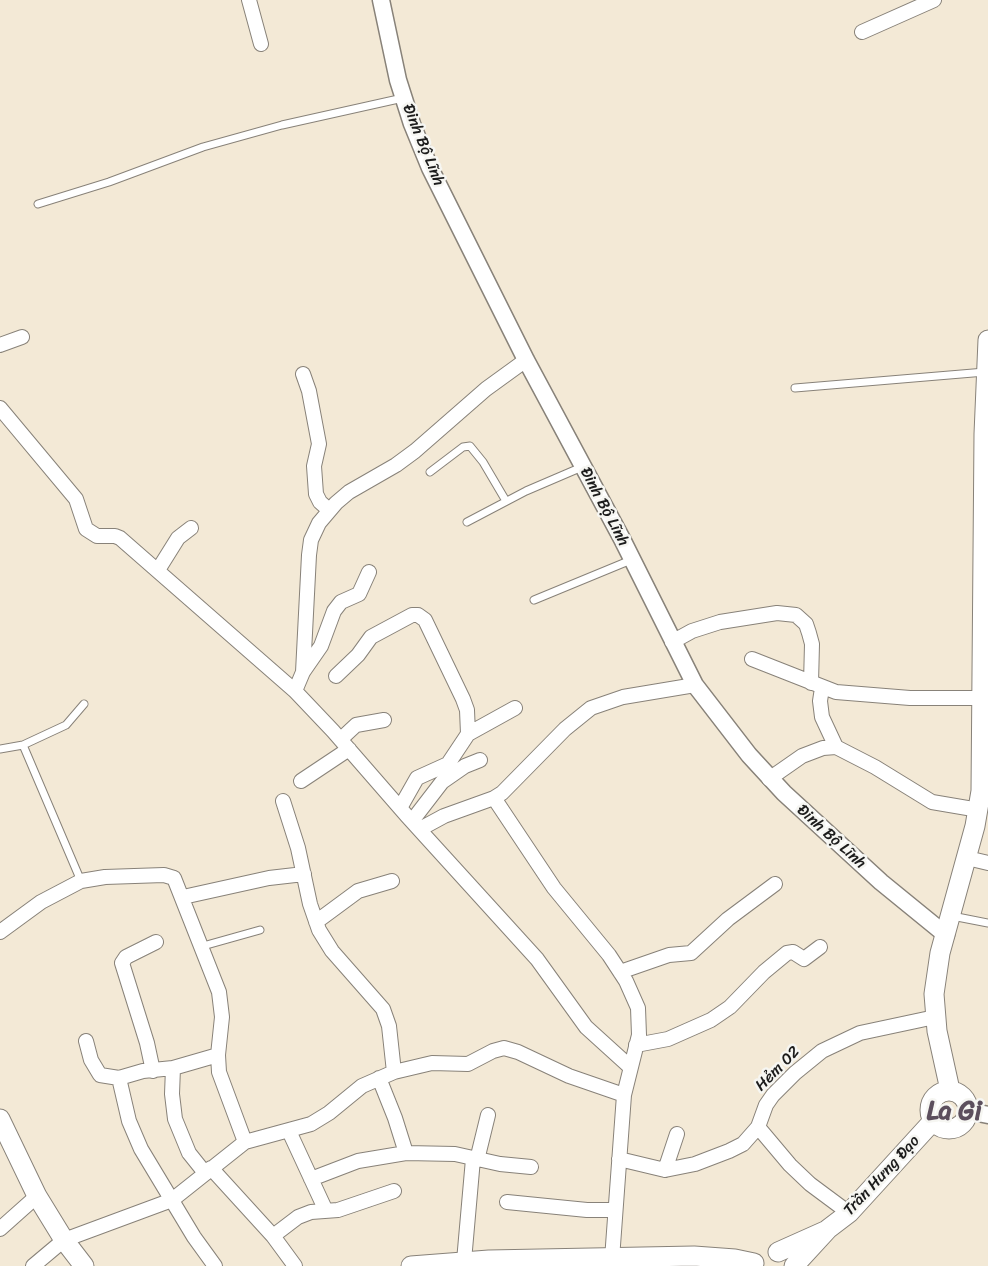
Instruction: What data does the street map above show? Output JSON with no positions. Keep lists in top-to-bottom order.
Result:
{
  "streets": {
    "main road": ["Trần Hưng Đạo"],
    "street": ["Đinh Bộ Lĩnh", "Hẻm 02"]
  },
  "districts": ["La Gi"]
}
